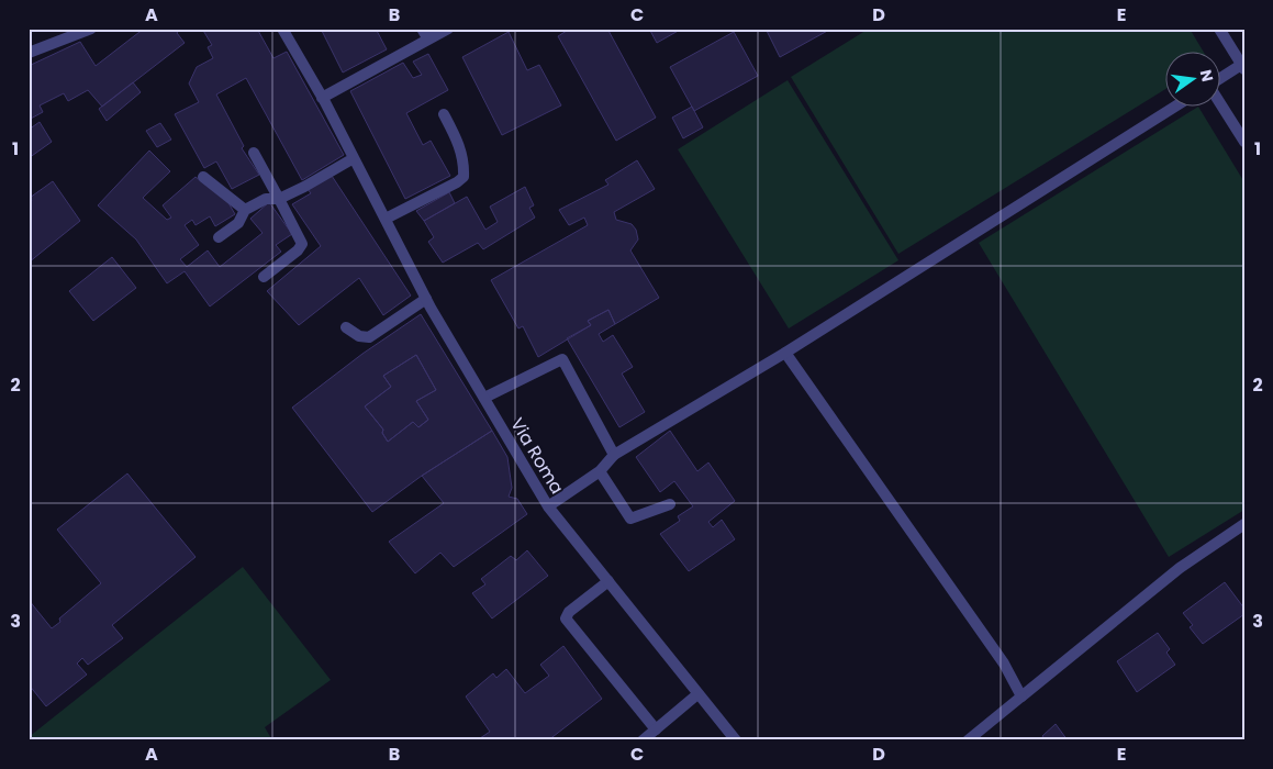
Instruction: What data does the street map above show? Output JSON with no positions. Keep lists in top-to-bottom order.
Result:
{
  "streets": {
    "street": ["Via Roma"]
  },
  "north": "right",
  "grid": {
    "columns": [
      "A",
      "B",
      "C",
      "D",
      "E"
    ],
    "rows": ["1", "2", "3"]
  }
}
